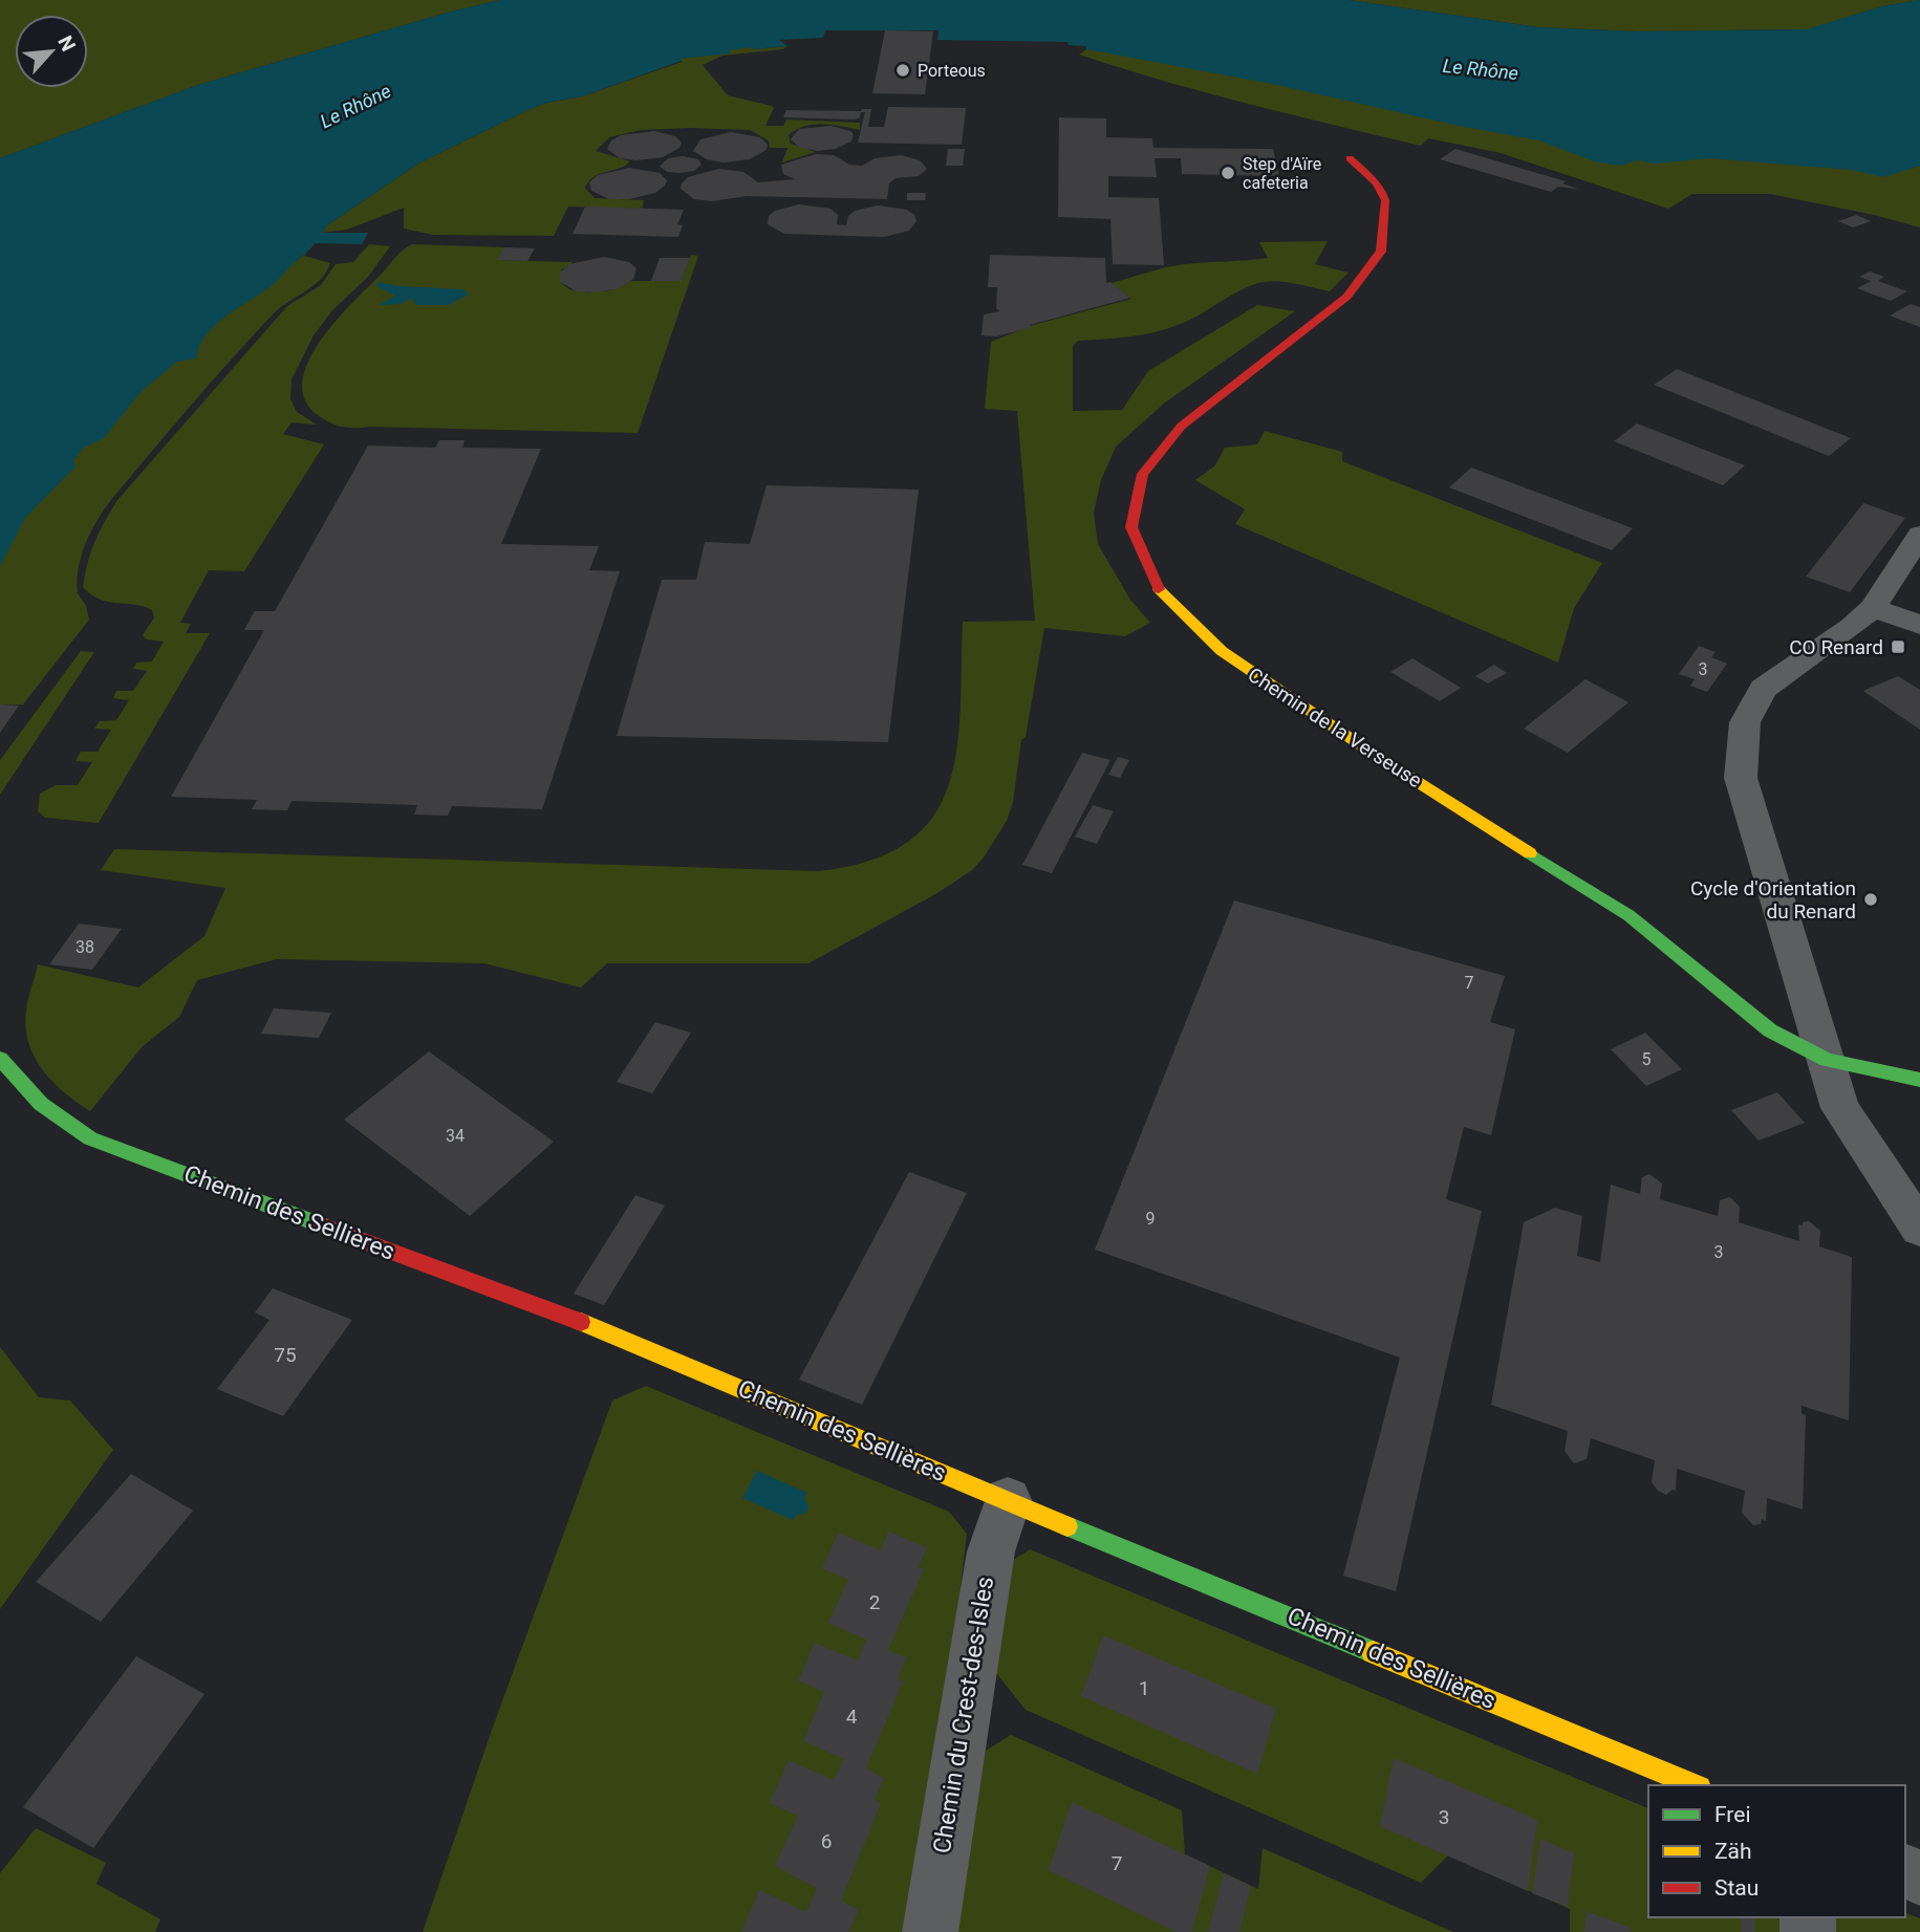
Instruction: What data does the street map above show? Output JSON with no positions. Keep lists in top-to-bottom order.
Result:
{
  "streets": {
    "street": ["Chemin de la Verseuse", "Chemin des Sellières", "Chemin du Crest-des-Isles"]
  },
  "crossings": [
    ["Chemin des Sellières", "Chemin du Crest-des-Isles"]
  ],
  "water": ["Le Rhône"],
  "places": {
    "other": ["Porteous", "Step d'Aïre cafeteria", "Cycle d'Orientation du Renard"],
    "transit": ["CO Renard"]
  },
  "house_numbers": [
    "3",
    "38",
    "7",
    "5",
    "34",
    "9",
    "3",
    "75",
    "2",
    "1",
    "4",
    "3",
    "6",
    "7"
  ],
  "legend": ["Frei", "Zäh", "Stau"],
  "north": "top right"
}
